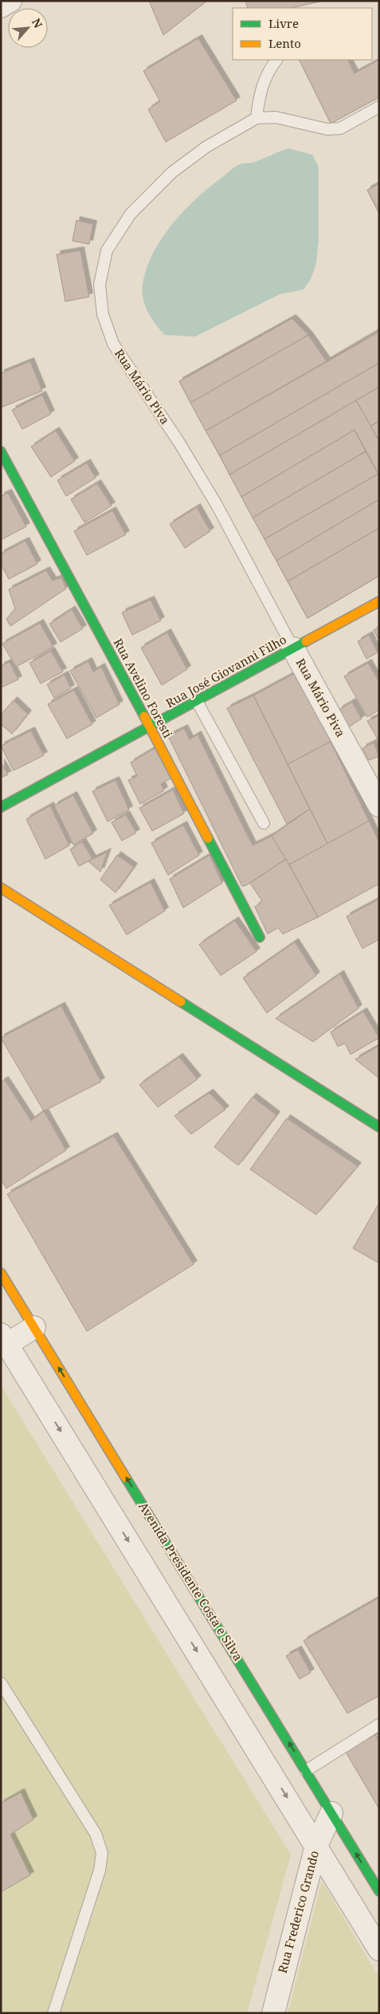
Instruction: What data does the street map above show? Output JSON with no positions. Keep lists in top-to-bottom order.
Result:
{
  "streets": {
    "street": [
      "Rua Mário Piva",
      "Rua José Giovanni Filho",
      "Rua Avelino Foresti",
      "Avenida Presidente Costa e Silva",
      "Rua Frederico Grando"
    ]
  },
  "crossings": [
    ["Rua Mário Piva", "Rua José Giovanni Filho"],
    ["Rua José Giovanni Filho", "Rua Avelino Foresti"],
    ["Avenida Presidente Costa e Silva", "Rua Frederico Grando"]
  ],
  "legend": ["Livre", "Lento"],
  "north": "top right"
}
